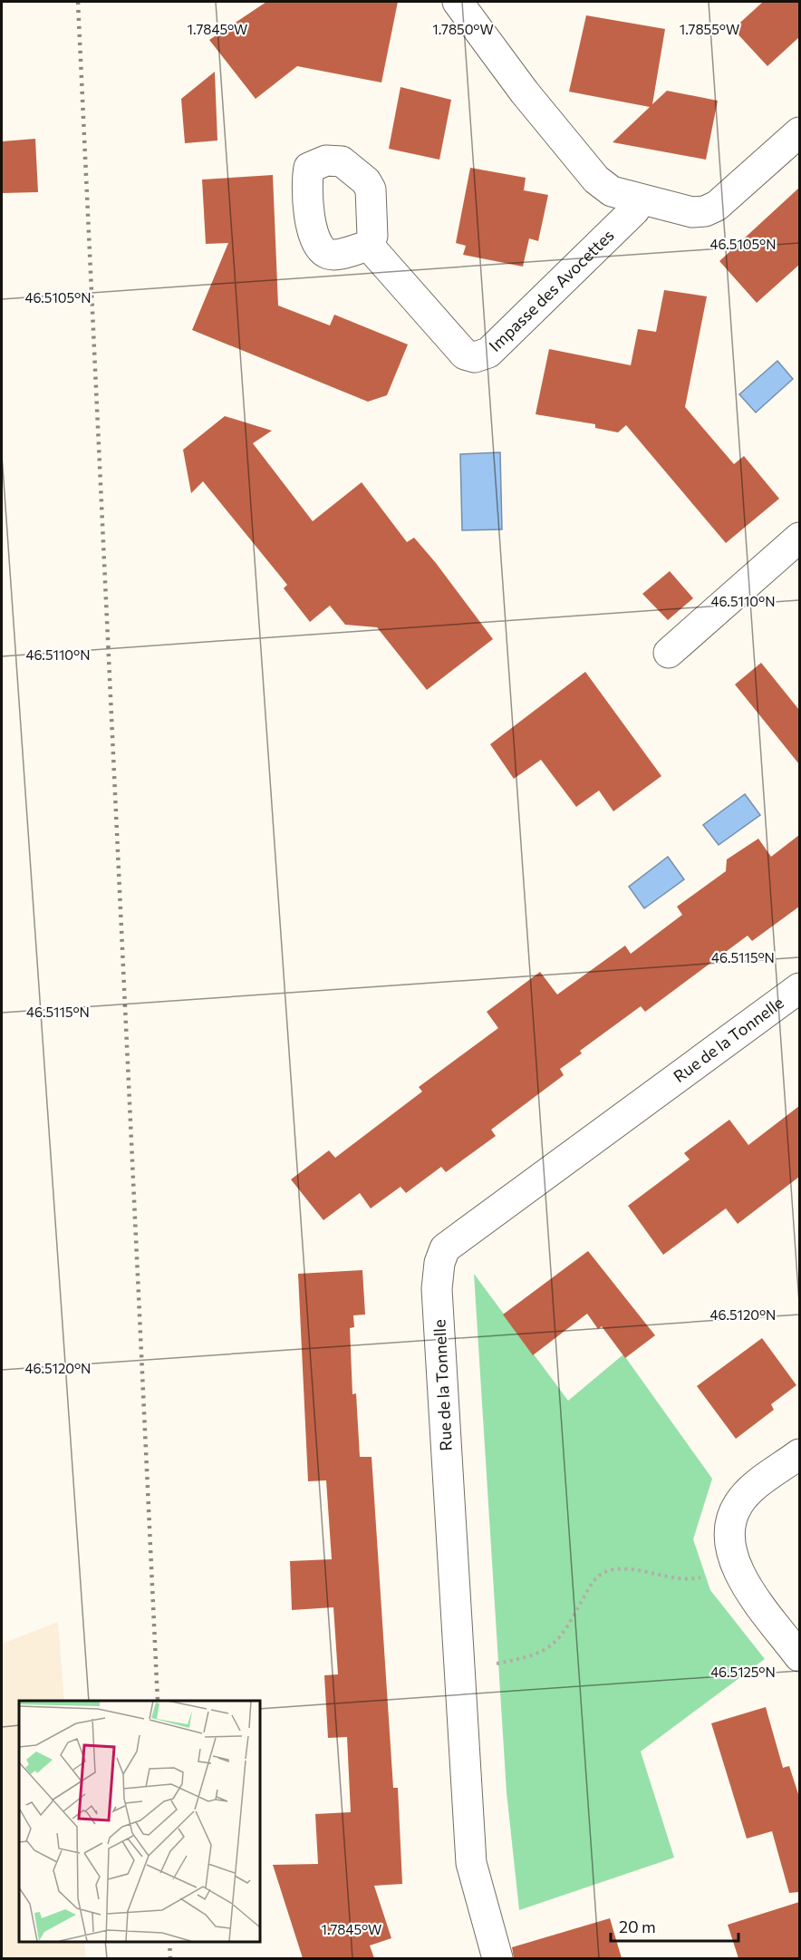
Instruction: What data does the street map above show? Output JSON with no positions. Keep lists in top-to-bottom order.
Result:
{
  "streets": {
    "street": ["Impasse des Avocettes", "Rue de la Tonnelle"]
  },
  "scale_bar": "20 m",
  "coordinates": [
    "1.7845°W",
    "1.7850°W",
    "1.7855°W",
    "46.5105°N",
    "46.5110°N",
    "46.5115°N",
    "46.5120°N",
    "46.5125°N"
  ]
}
